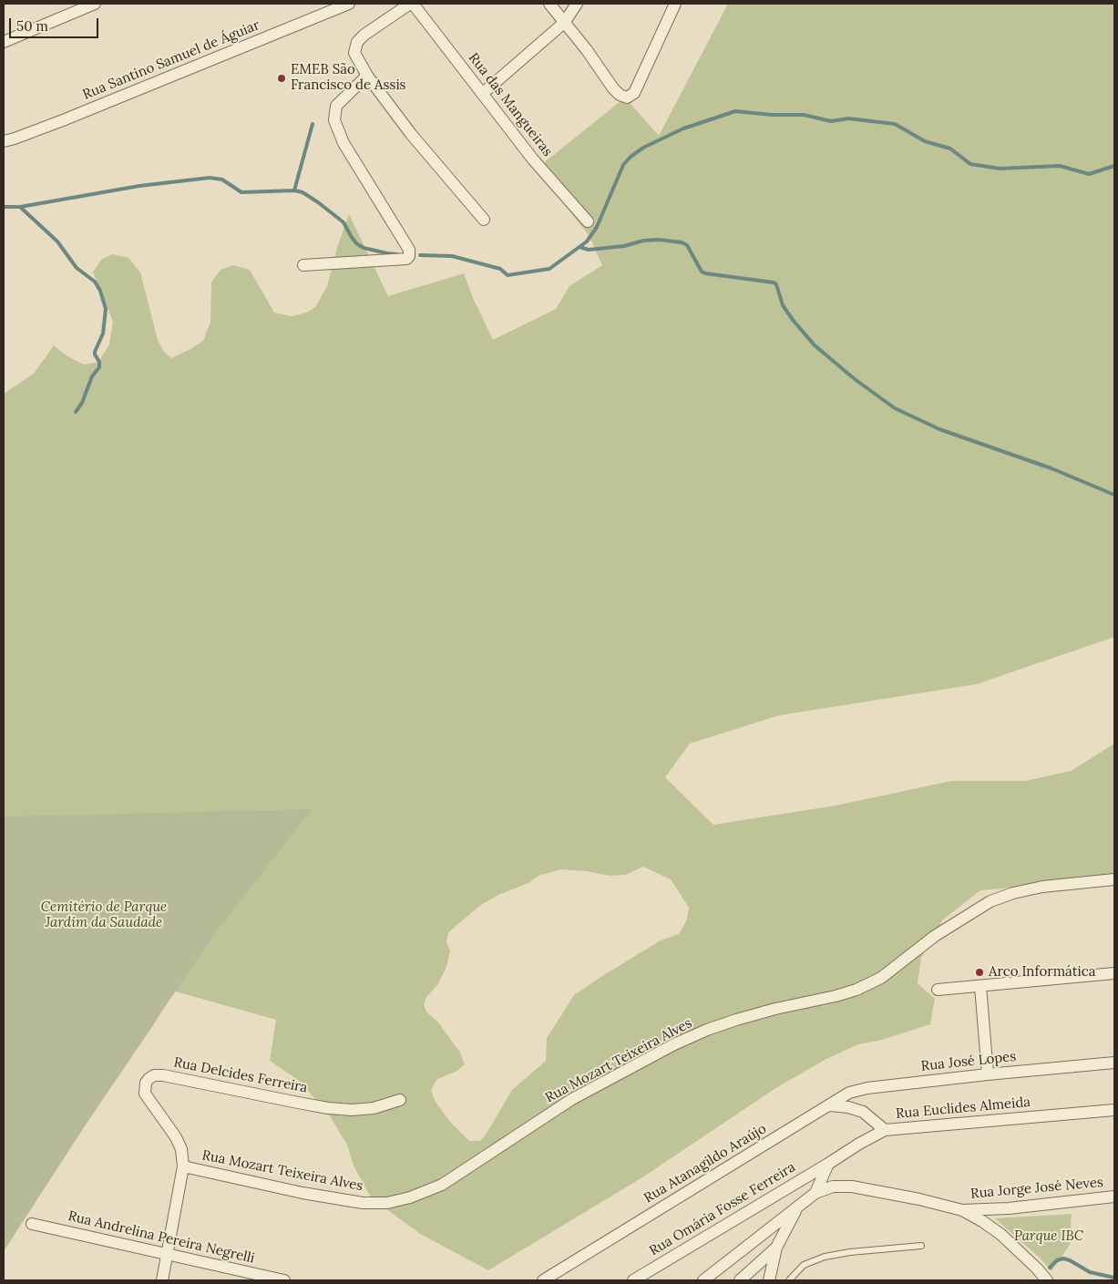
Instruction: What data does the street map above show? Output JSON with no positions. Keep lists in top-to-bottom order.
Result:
{
  "streets": {
    "street": [
      "Rua Santino Samuel de Águiar",
      "Rua das Mangueiras",
      "Rua Mozart Teixeira Alves",
      "Rua José Lopes",
      "Rua Delcides Ferreira",
      "Rua Euclides Almeida",
      "Rua Atanagildo Araújo",
      "Rua Jorge José Neves",
      "Rua Omária Fosse Ferreira",
      "Rua Andrelina Pereira Negrelli"
    ]
  },
  "crossings": [
    ["Rua Mozart Teixeira Alves", "Rua Delcides Ferreira"],
    ["Rua José Lopes", "Rua Atanagildo Araújo"],
    ["Rua Euclides Almeida", "Rua Omária Fosse Ferreira"]
  ],
  "parks": ["Cemitério de Parque Jardim da Saudade", "Parque IBC"],
  "places": ["EMEB São Francisco de Assis", "Arco Informática"],
  "scale_bar": "50 m"
}
